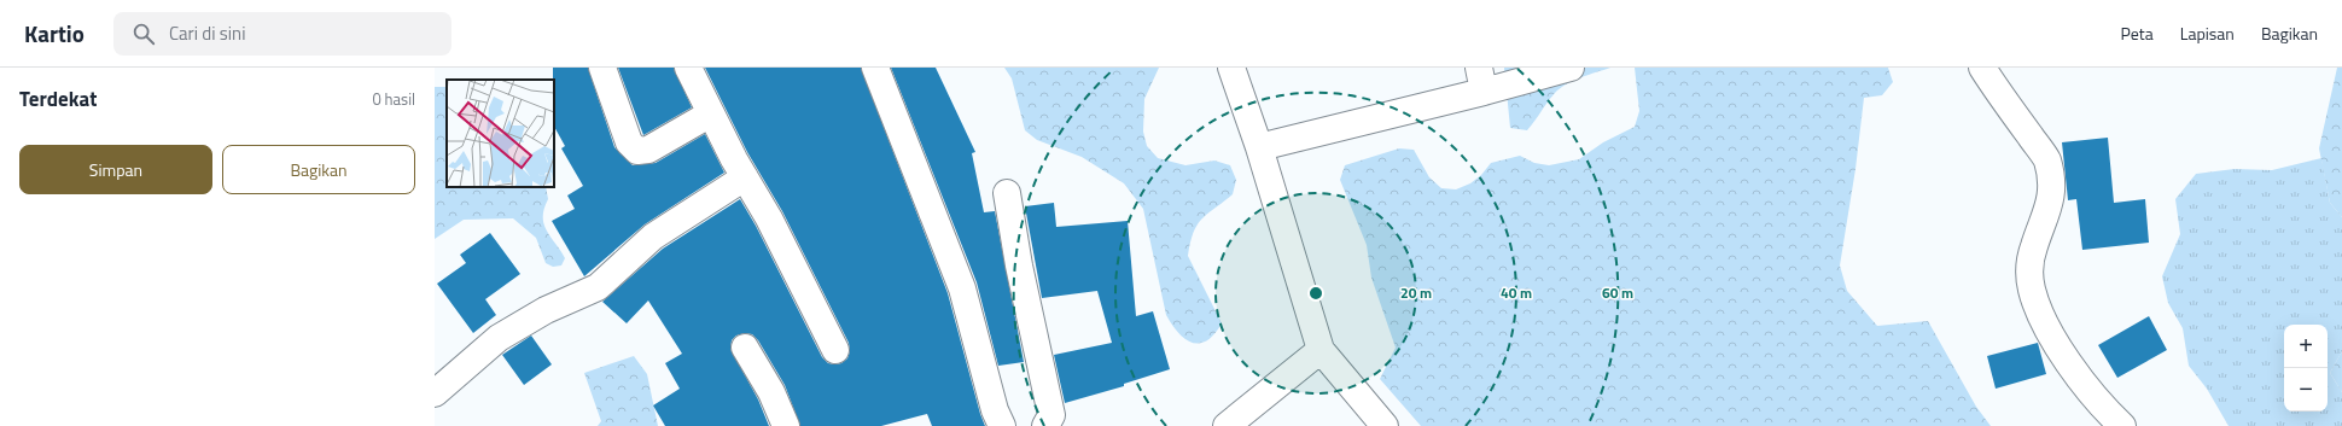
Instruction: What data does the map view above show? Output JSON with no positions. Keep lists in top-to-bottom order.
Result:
{
  "page": {
    "header": "Kartio",
    "search": "Cari di sini",
    "nav": ["Peta", "Lapisan", "Bagikan"],
    "heading": ["Terdekat", "0 hasil"],
    "buttons": ["Simpan", "Bagikan"],
    "map_buttons": ["+", "−"]
  },
  "rings": ["20 m", "40 m", "60 m"]
}
